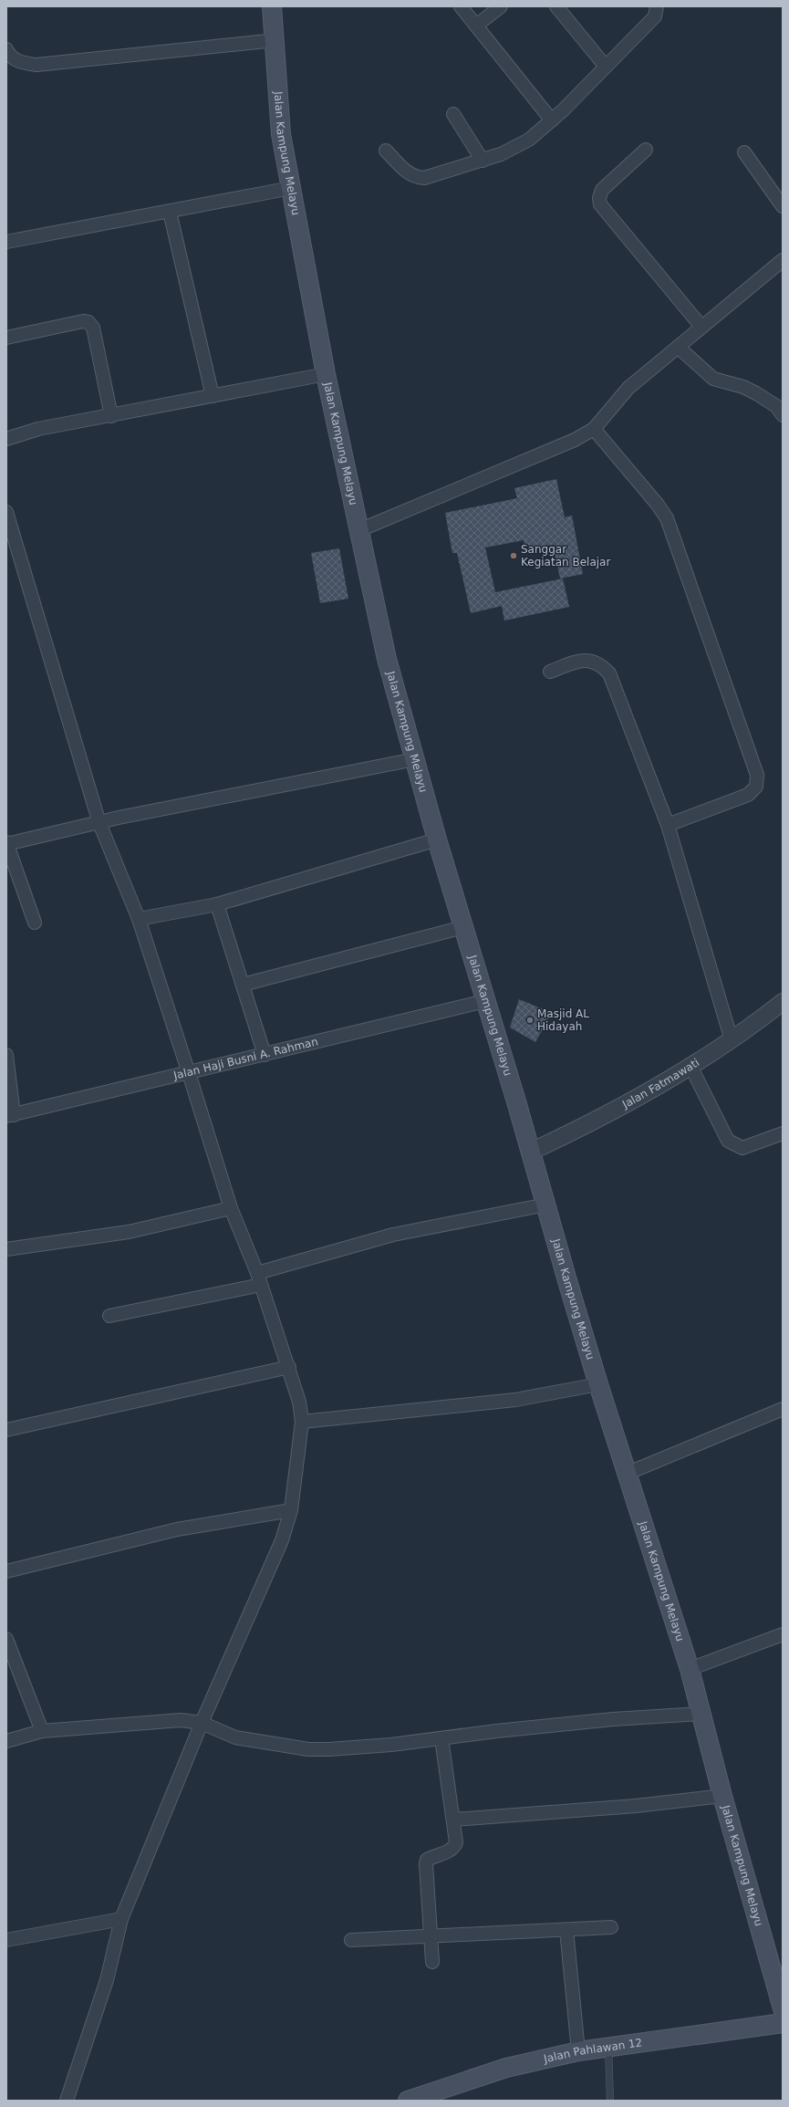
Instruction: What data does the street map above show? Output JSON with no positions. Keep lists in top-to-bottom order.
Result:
{
  "streets": {
    "main road": ["Jalan Kampung Melayu", "Jalan Pahlawan 12"],
    "street": ["Jalan Haji Busni A. Rahman", "Jalan Fatmawati"]
  },
  "crossings": [
    ["Jalan Kampung Melayu", "Jalan Haji Busni A. Rahman"],
    ["Jalan Kampung Melayu", "Jalan Fatmawati"]
  ],
  "places": ["Sanggar Kegiatan Belajar", "Masjid AL Hidayah"]
}
